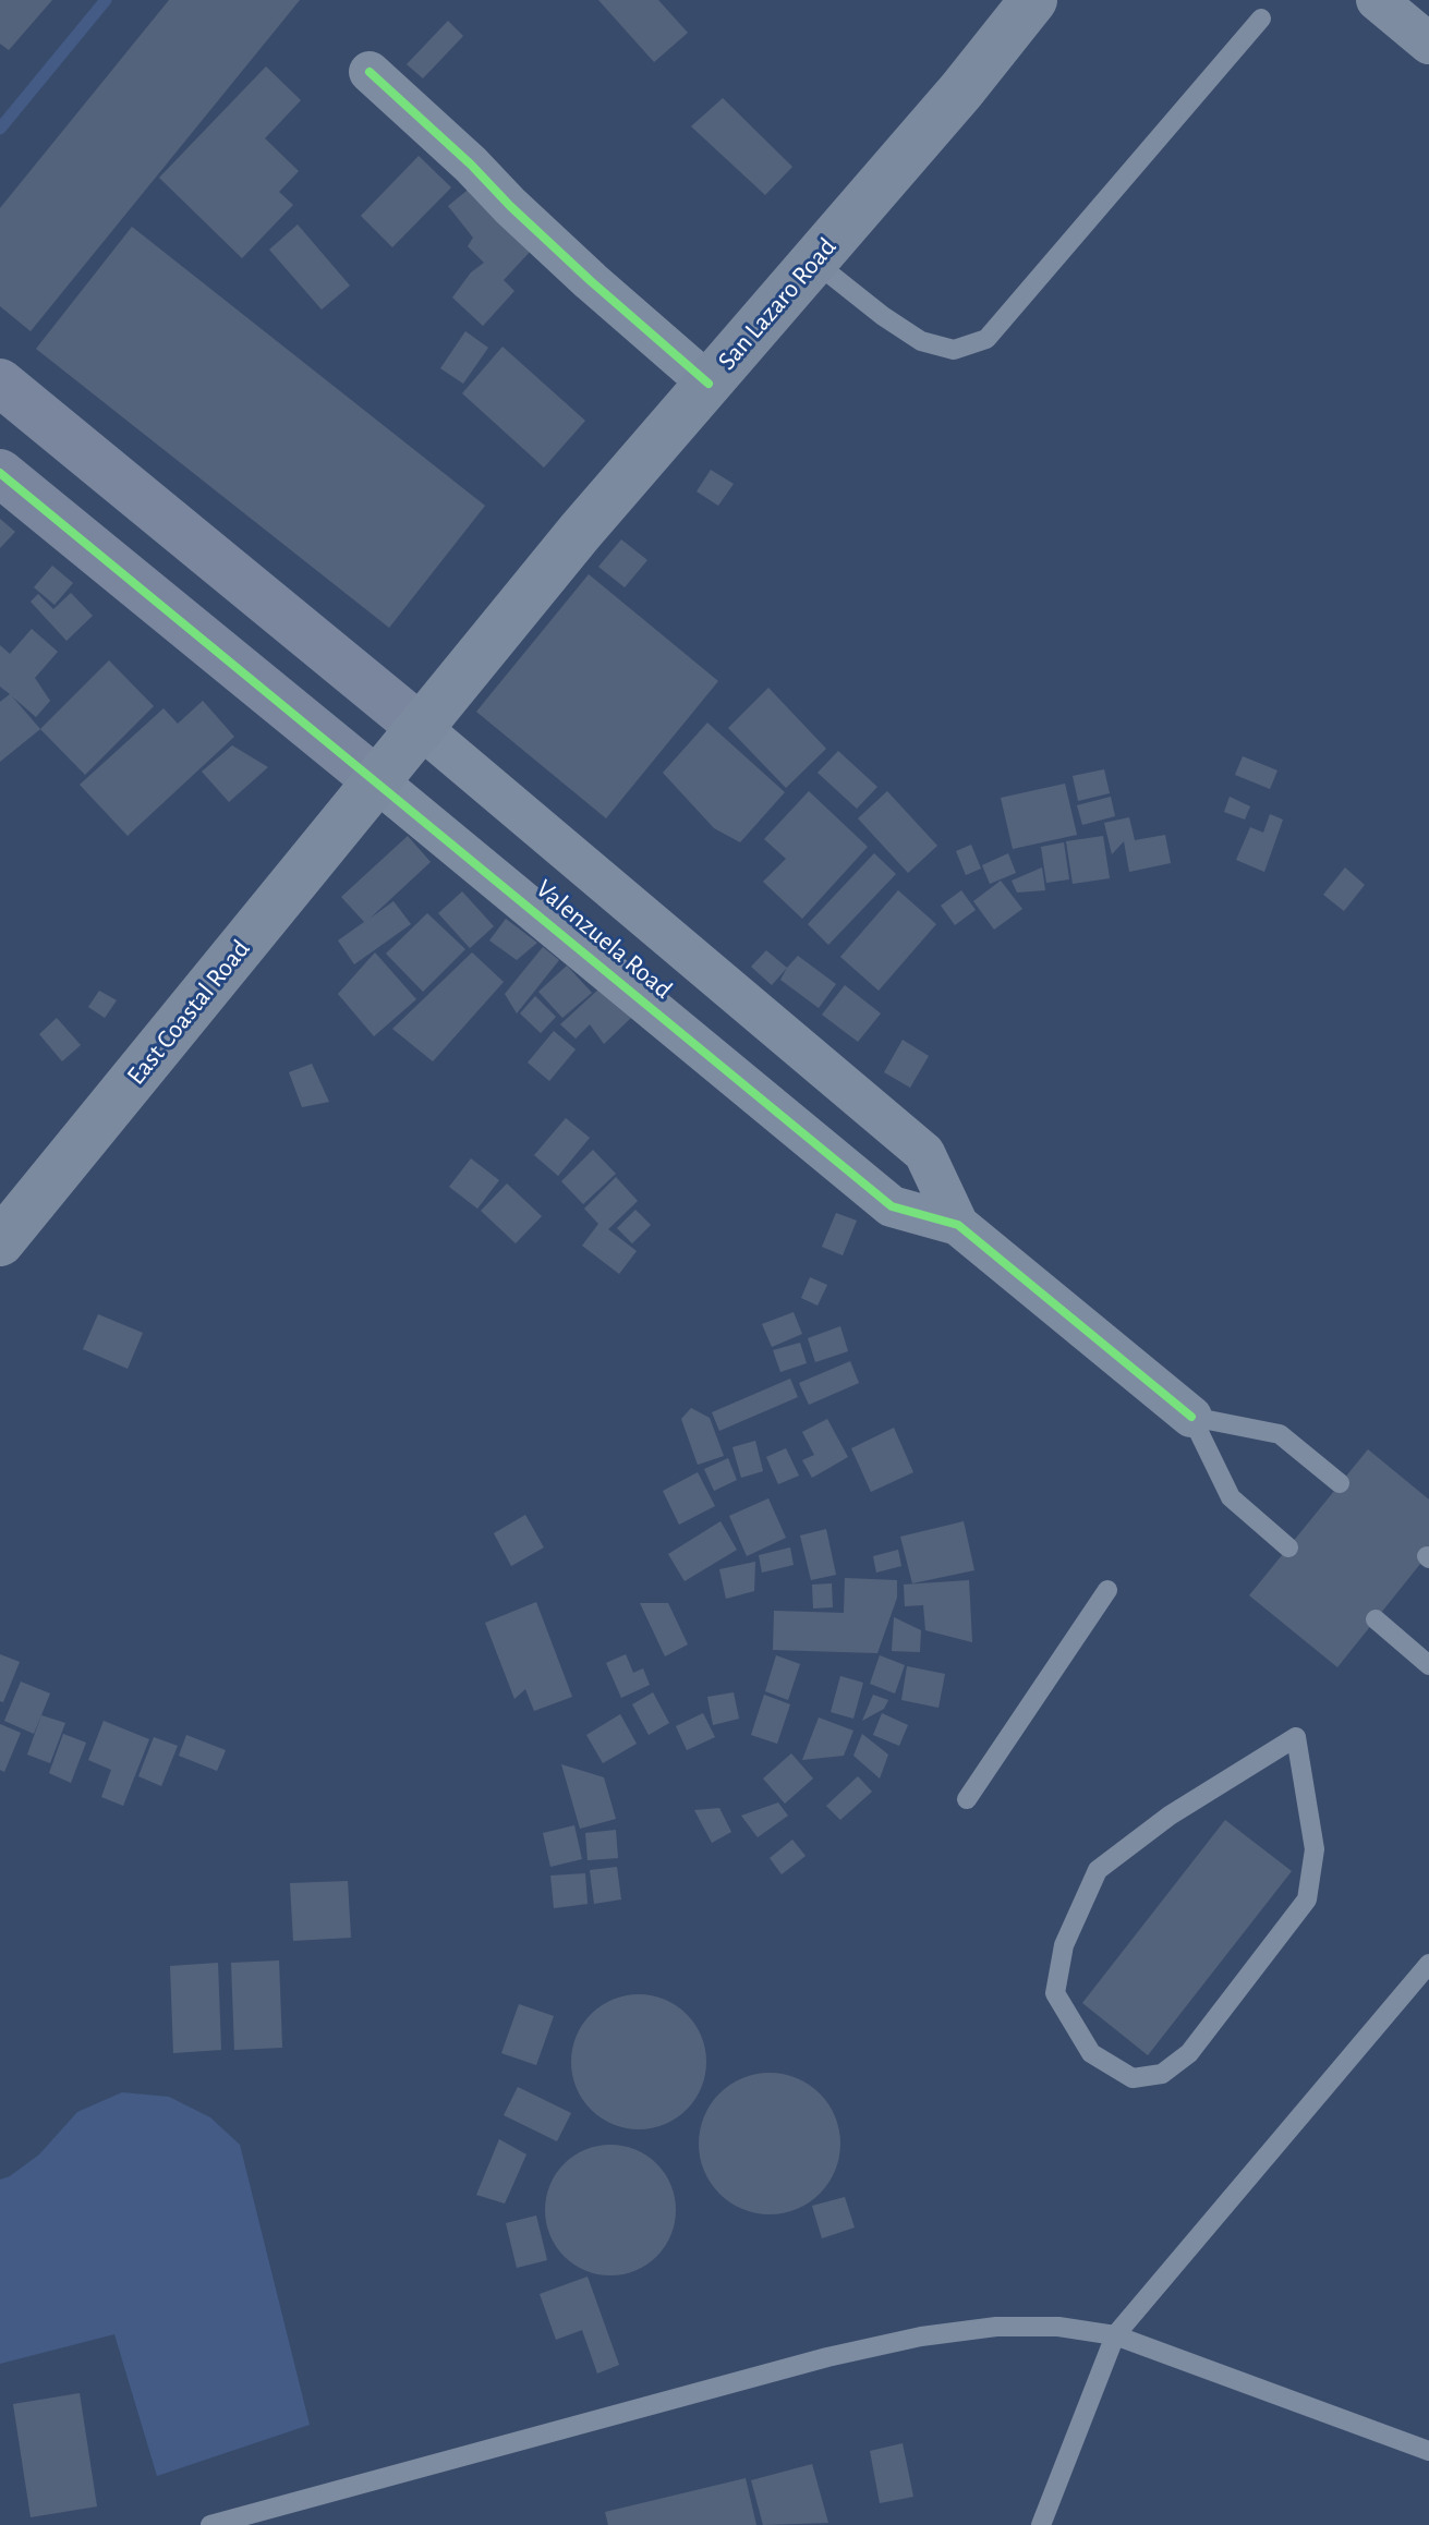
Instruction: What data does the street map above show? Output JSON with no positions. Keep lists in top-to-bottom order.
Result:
{
  "streets": {
    "main road": ["San Lazaro Road", "East Coastal Road"],
    "street": ["Valenzuela Road"]
  },
  "crossings": [
    ["San Lazaro Road", "Valenzuela Road"],
    ["San Lazaro Road", "East Coastal Road"],
    ["Valenzuela Road", "East Coastal Road"]
  ]
}
